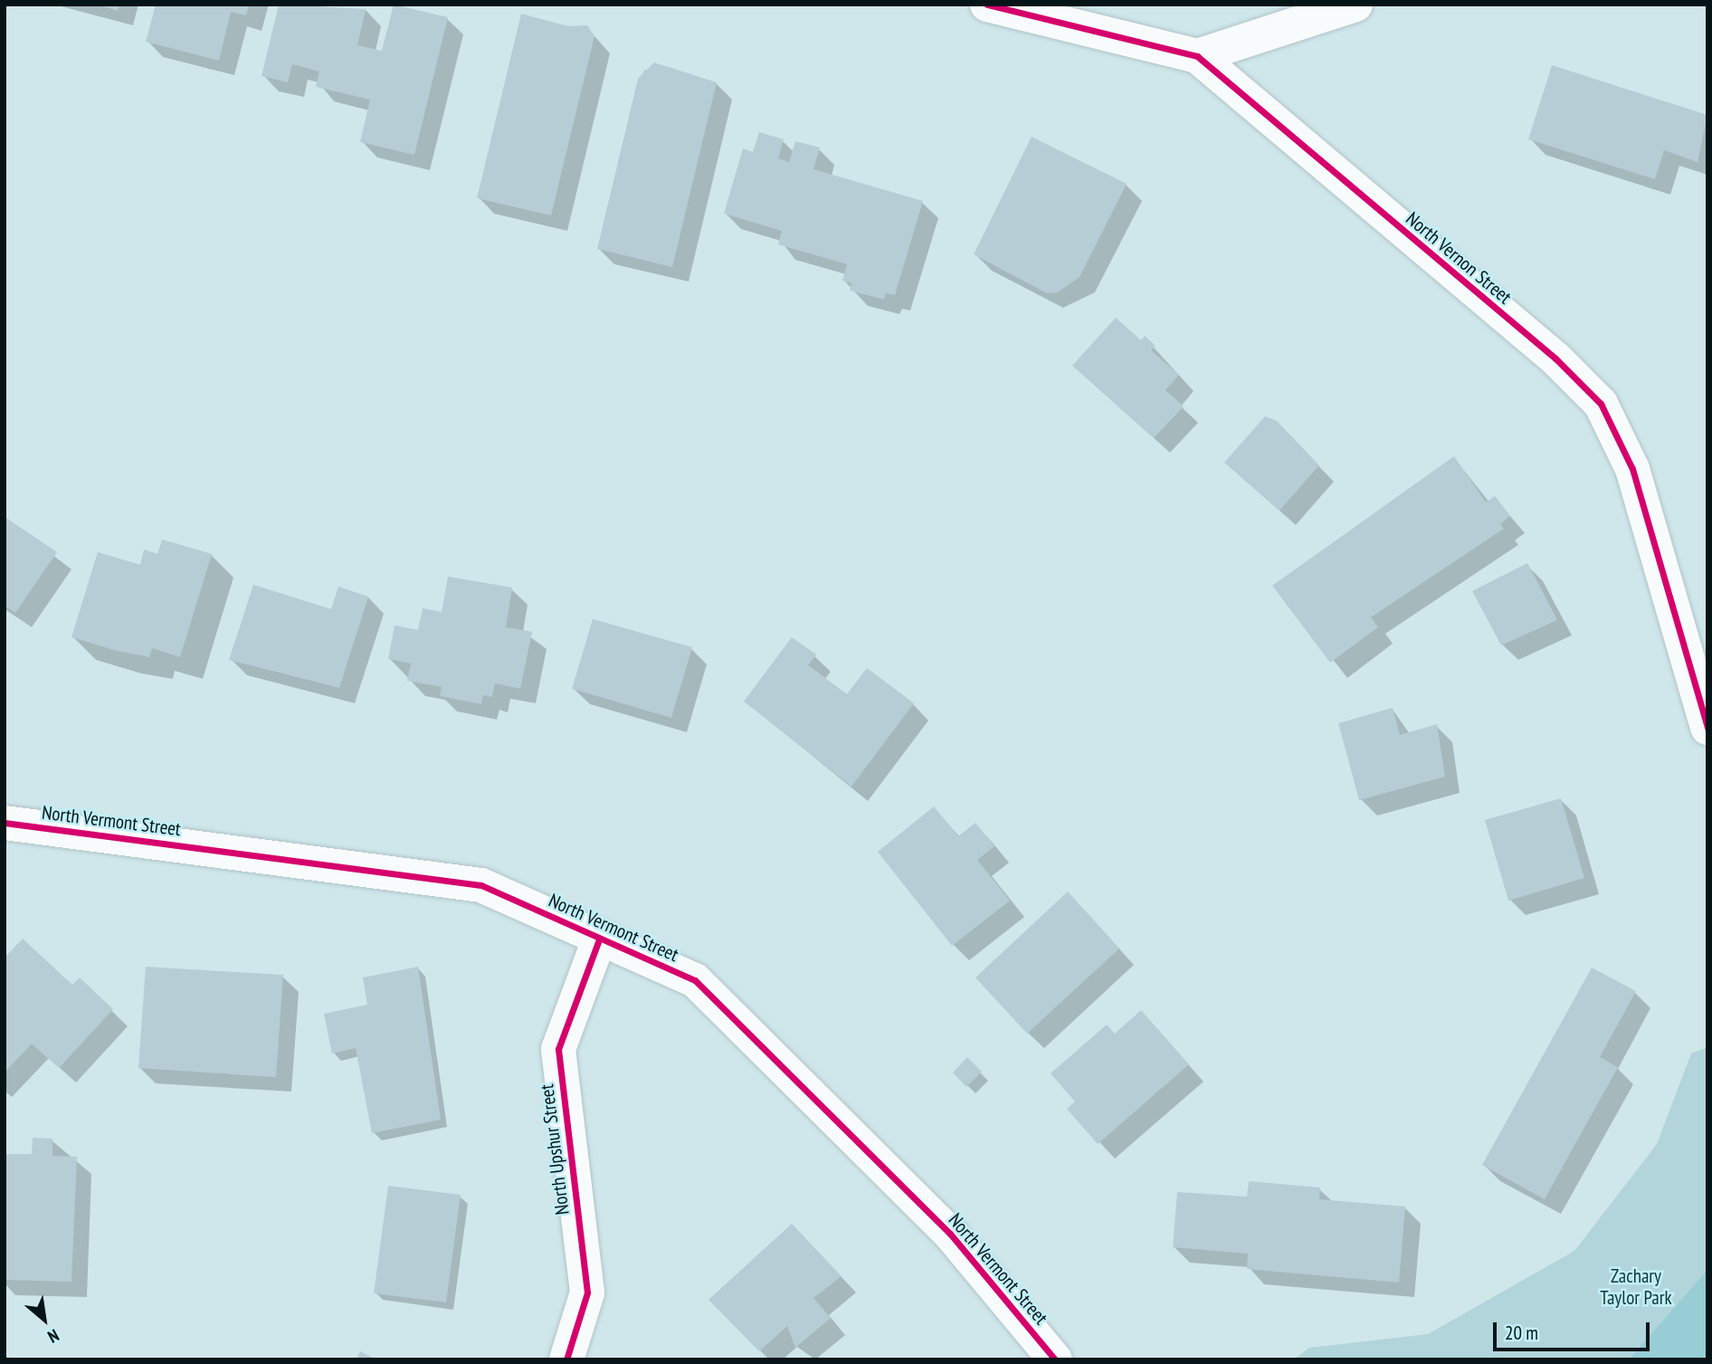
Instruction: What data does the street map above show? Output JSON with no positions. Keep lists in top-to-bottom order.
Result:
{
  "streets": {
    "street": ["North Vernon Street", "North Vermont Street", "North Upshur Street"]
  },
  "crossings": [
    ["North Vermont Street", "North Upshur Street"]
  ],
  "parks": ["Zachary Taylor Park"],
  "scale_bar": "20 m",
  "north": "bottom right"
}
